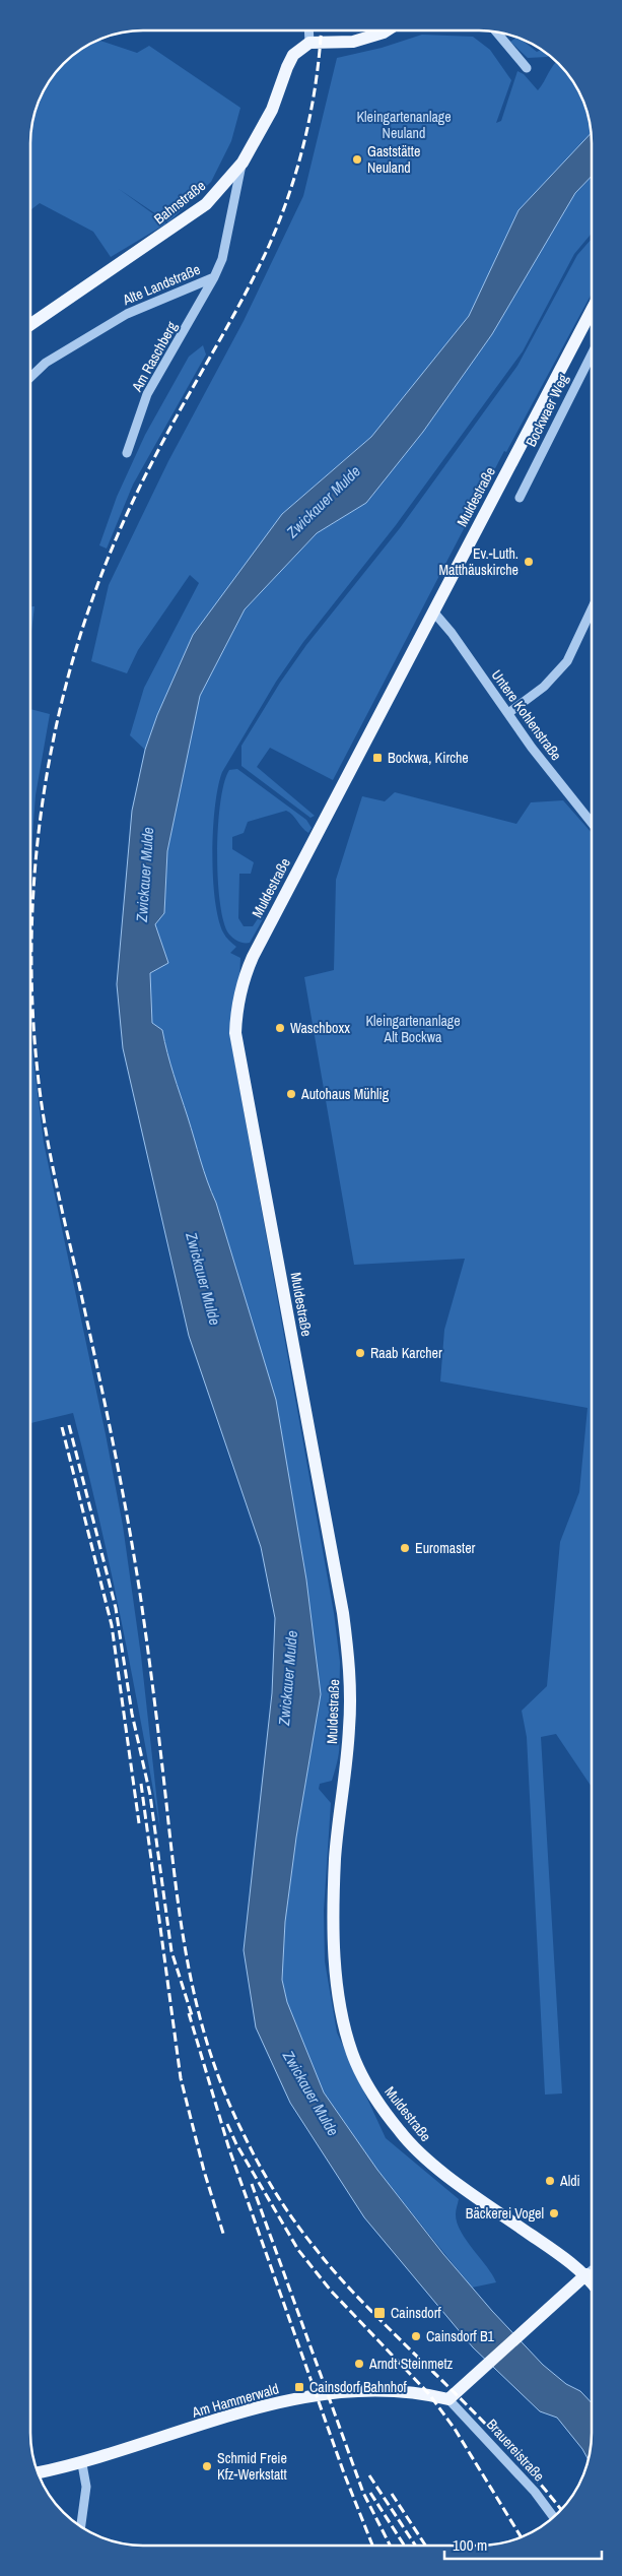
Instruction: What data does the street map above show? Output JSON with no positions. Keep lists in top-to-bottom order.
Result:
{
  "streets": {
    "main road": ["Bahnstraße", "Muldestraße", "Am Hammerwald"],
    "street": [
      "Alte Landstraße",
      "Am Raschberg",
      "Bockwaer Weg",
      "Untere Kohlenstraße",
      "Brauereistraße"
    ]
  },
  "crossings": [
    ["Bahnstraße", "Alte Landstraße"],
    ["Alte Landstraße", "Am Raschberg"],
    ["Muldestraße", "Untere Kohlenstraße"],
    ["Am Hammerwald", "Brauereistraße"]
  ],
  "water": ["Zwickauer Mulde"],
  "parks": ["Kleingartenanlage Neuland", "Kleingartenanlage Alt Bockwa"],
  "places": {
    "other": [
      "Gaststätte Neuland",
      "Ev.-Luth. Matthäuskirche",
      "Waschboxx",
      "Autohaus Mühlig",
      "Raab Karcher",
      "Euromaster",
      "Aldi",
      "Bäckerei Vogel",
      "Cainsdorf B1",
      "Arndt Steinmetz",
      "Schmid Freie Kfz-Werkstatt"
    ],
    "transit": ["Bockwa, Kirche", "Cainsdorf", "Cainsdorf Bahnhof"]
  },
  "scale_bar": "100 m"
}
